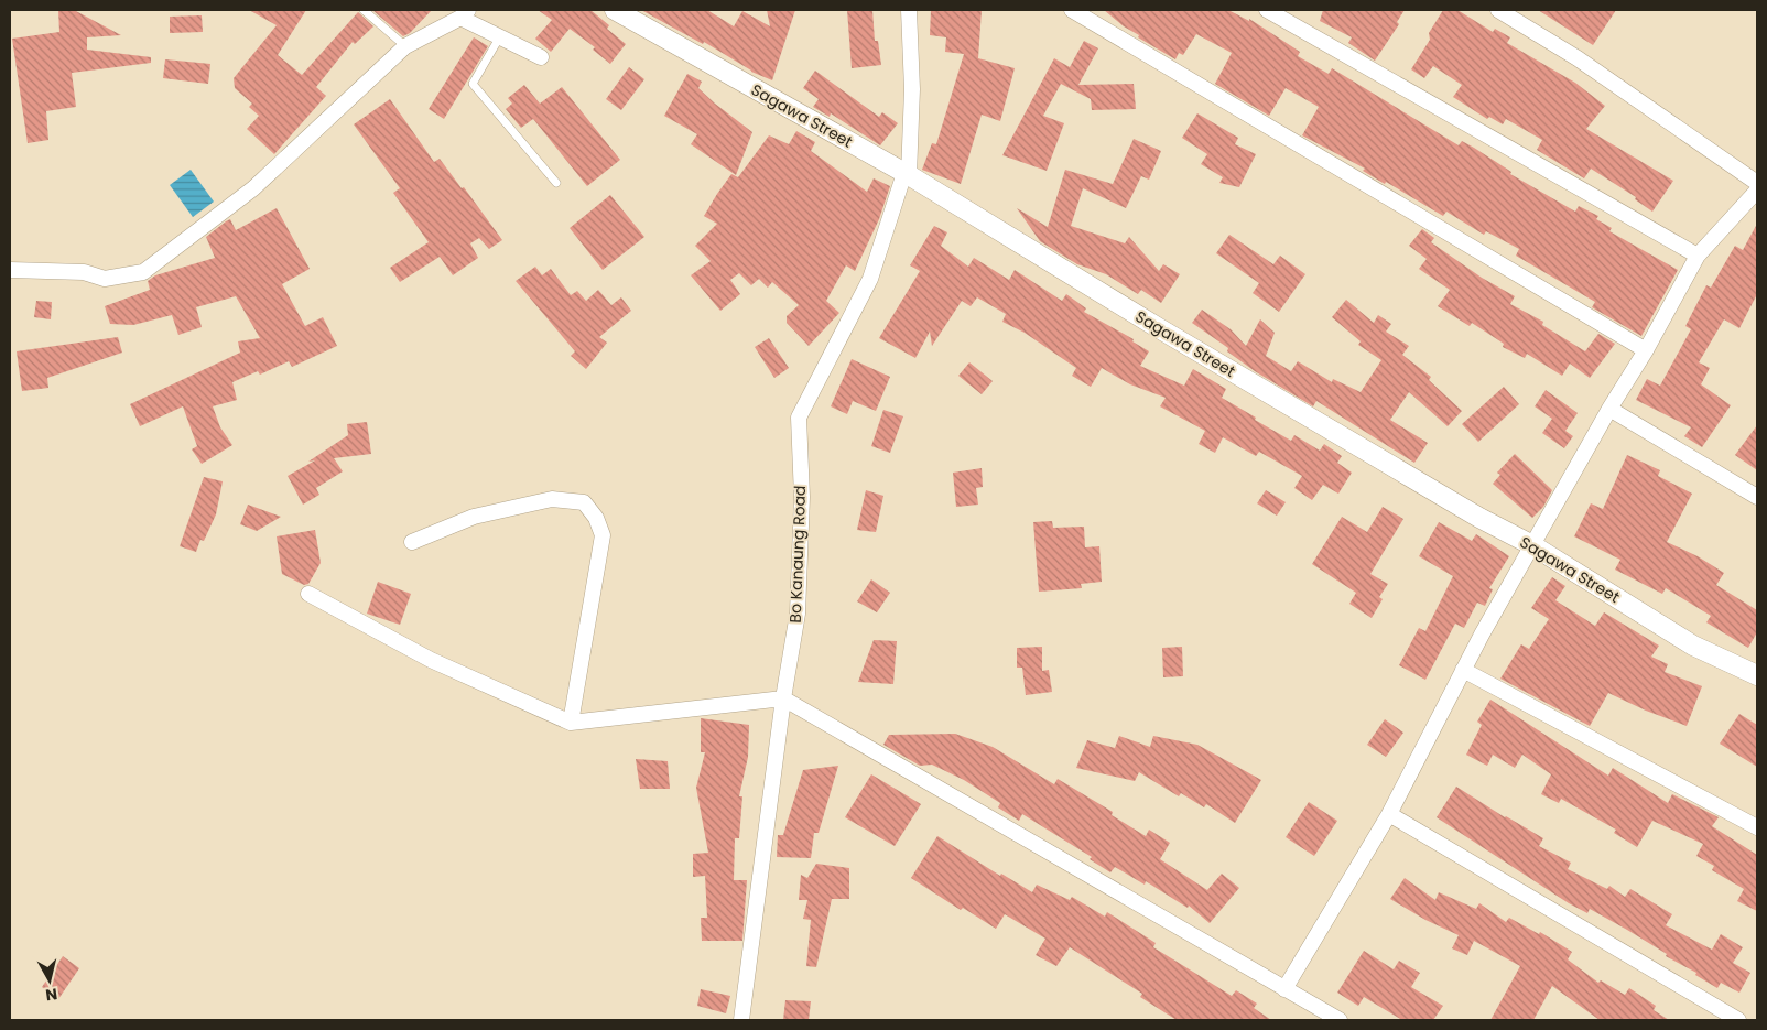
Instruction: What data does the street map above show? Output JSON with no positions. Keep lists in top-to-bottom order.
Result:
{
  "streets": {
    "street": ["Sagawa Street", "Bo Kanaung Road"]
  },
  "crossings": [
    ["Sagawa Street", "Bo Kanaung Road"]
  ],
  "north": "bottom"
}
